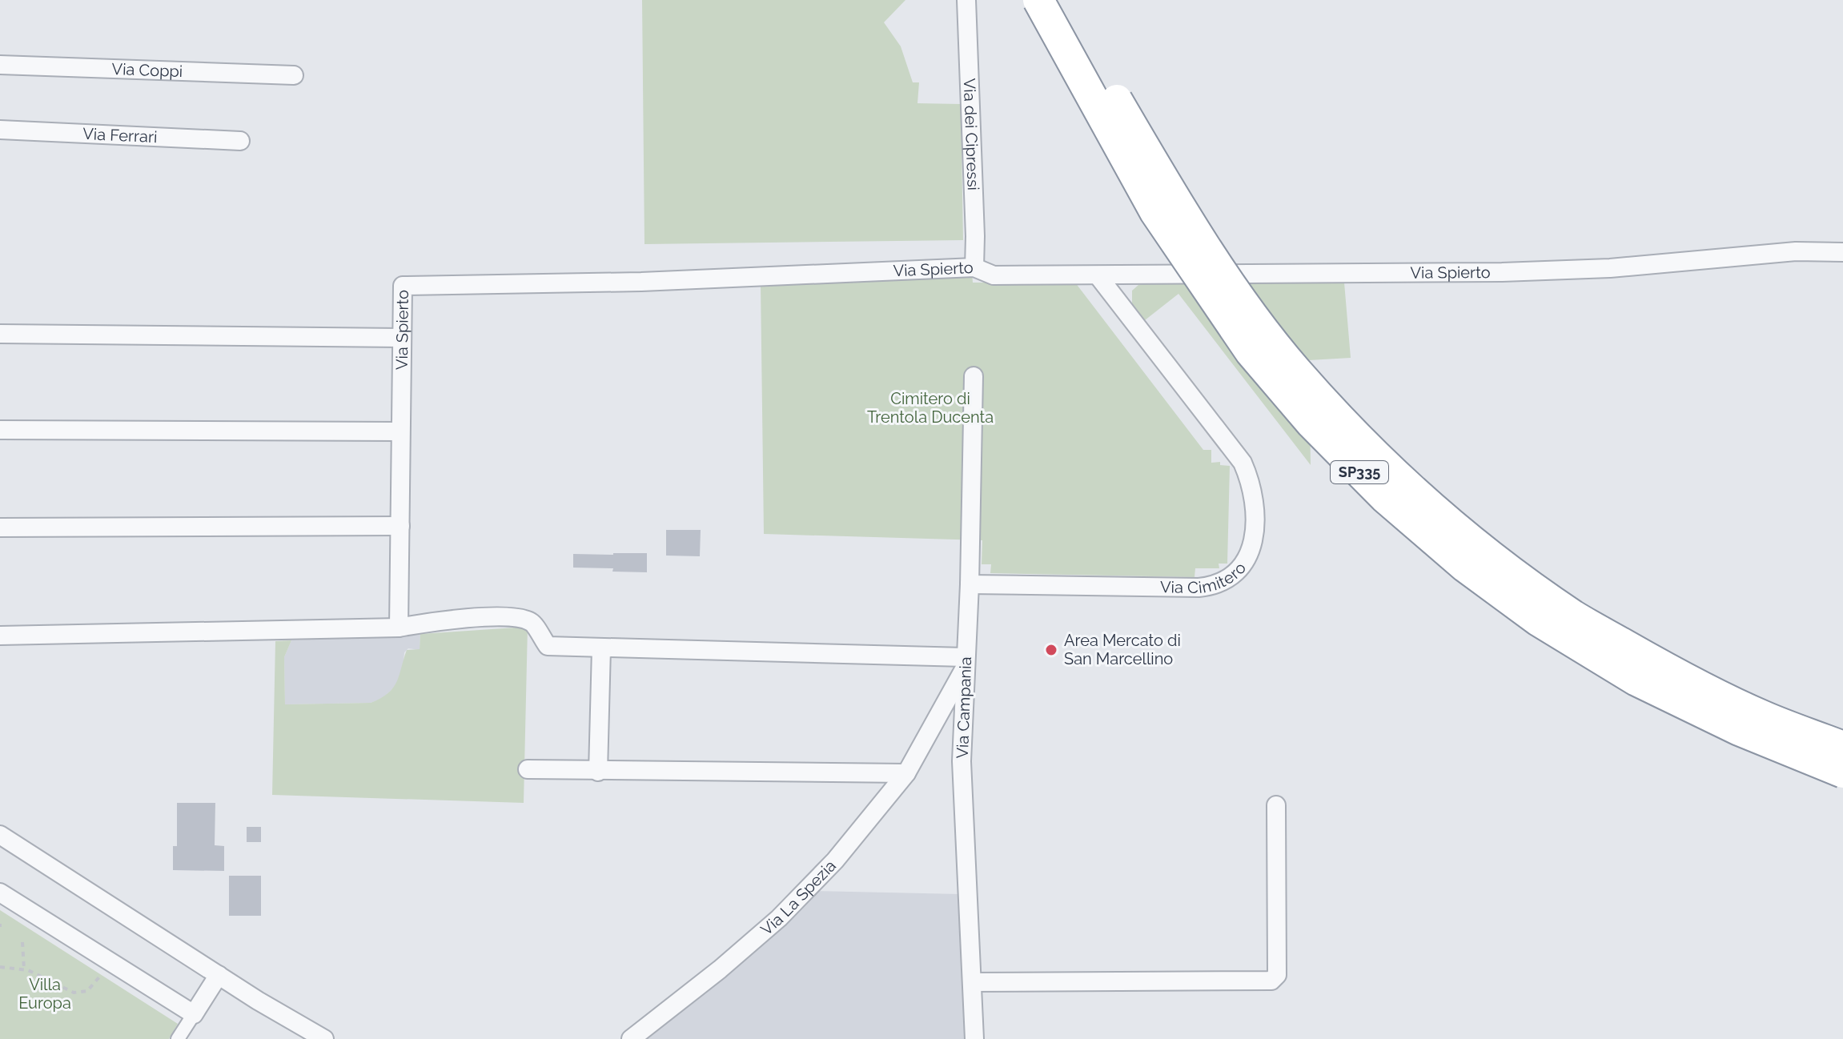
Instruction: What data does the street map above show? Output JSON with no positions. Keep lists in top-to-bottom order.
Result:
{
  "streets": {
    "highway": ["SP335"],
    "street": [
      "Via Coppi",
      "Via dei Cipressi",
      "Via Ferrari",
      "Via Spierto",
      "Via Cimitero",
      "Via Campania",
      "Via La Spezia"
    ]
  },
  "crossings": [
    ["Via dei Cipressi", "Via Spierto"],
    ["Via Spierto", "Via Cimitero"],
    ["Via Cimitero", "Via Campania"],
    ["Via Campania", "Via La Spezia"]
  ],
  "parks": ["Cimitero di Trentola Ducenta", "Villa Europa"],
  "places": ["Area Mercato di San Marcellino"]
}
